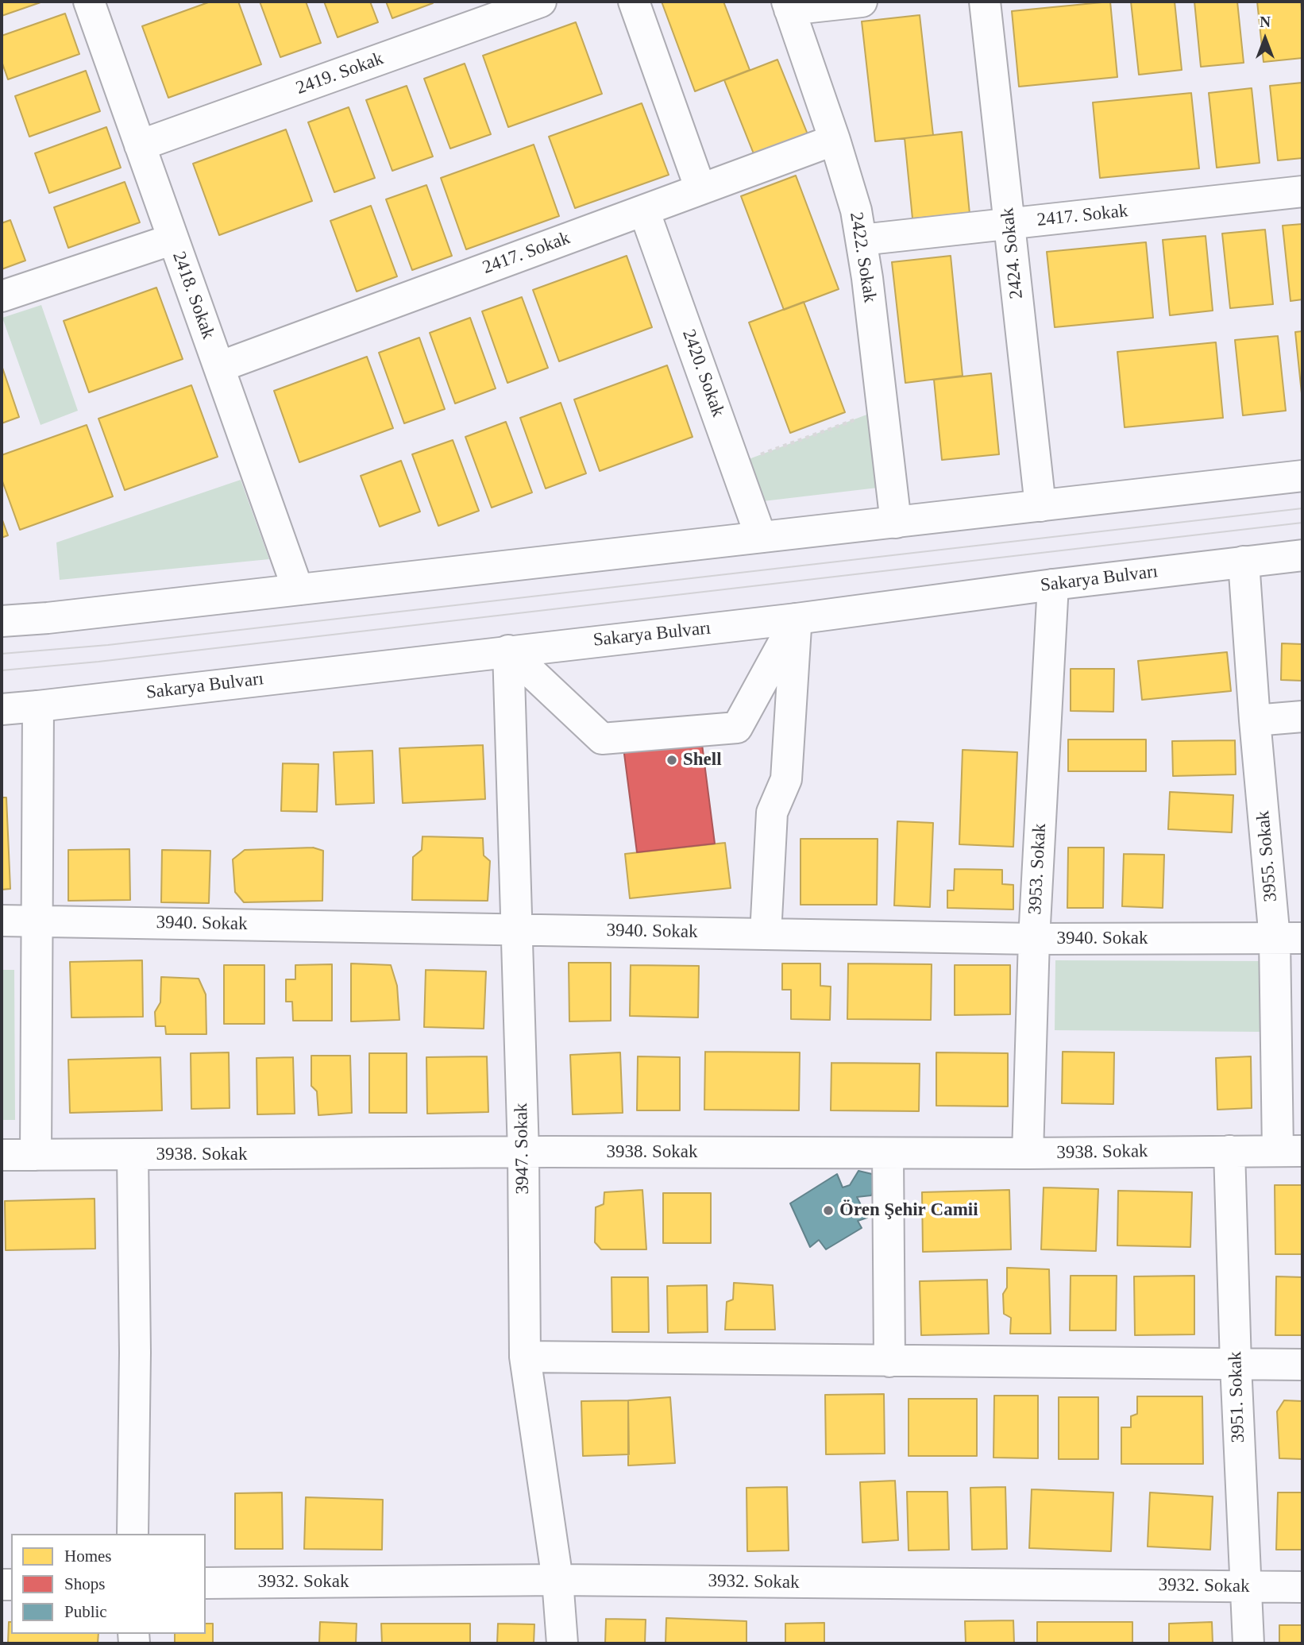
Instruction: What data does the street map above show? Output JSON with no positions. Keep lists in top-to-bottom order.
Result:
{
  "streets": {
    "street": [
      "2419. Sokak",
      "2417. Sokak",
      "2424. Sokak",
      "2422. Sokak",
      "2418. Sokak",
      "2420. Sokak",
      "Sakarya Bulvarı",
      "3955. Sokak",
      "3953. Sokak",
      "3940. Sokak",
      "3947. Sokak",
      "3938. Sokak",
      "3951. Sokak",
      "3932. Sokak"
    ]
  },
  "crossings": [
    ["2419. Sokak", "2418. Sokak"],
    ["2417. Sokak", "2424. Sokak"],
    ["2417. Sokak", "2422. Sokak"],
    ["2417. Sokak", "2418. Sokak"],
    ["2417. Sokak", "2420. Sokak"],
    ["Sakarya Bulvarı", "3955. Sokak"],
    ["Sakarya Bulvarı", "3953. Sokak"],
    ["Sakarya Bulvarı", "3947. Sokak"],
    ["3955. Sokak", "3940. Sokak"],
    ["3955. Sokak", "3938. Sokak"],
    ["3953. Sokak", "3940. Sokak"],
    ["3953. Sokak", "3938. Sokak"],
    ["3940. Sokak", "3947. Sokak"],
    ["3947. Sokak", "3938. Sokak"],
    ["3947. Sokak", "3932. Sokak"],
    ["3938. Sokak", "3951. Sokak"],
    ["3951. Sokak", "3932. Sokak"]
  ],
  "places": ["Shell", "Ören Şehir Camii"],
  "legend": ["Homes", "Shops", "Public"],
  "north": "top"
}
